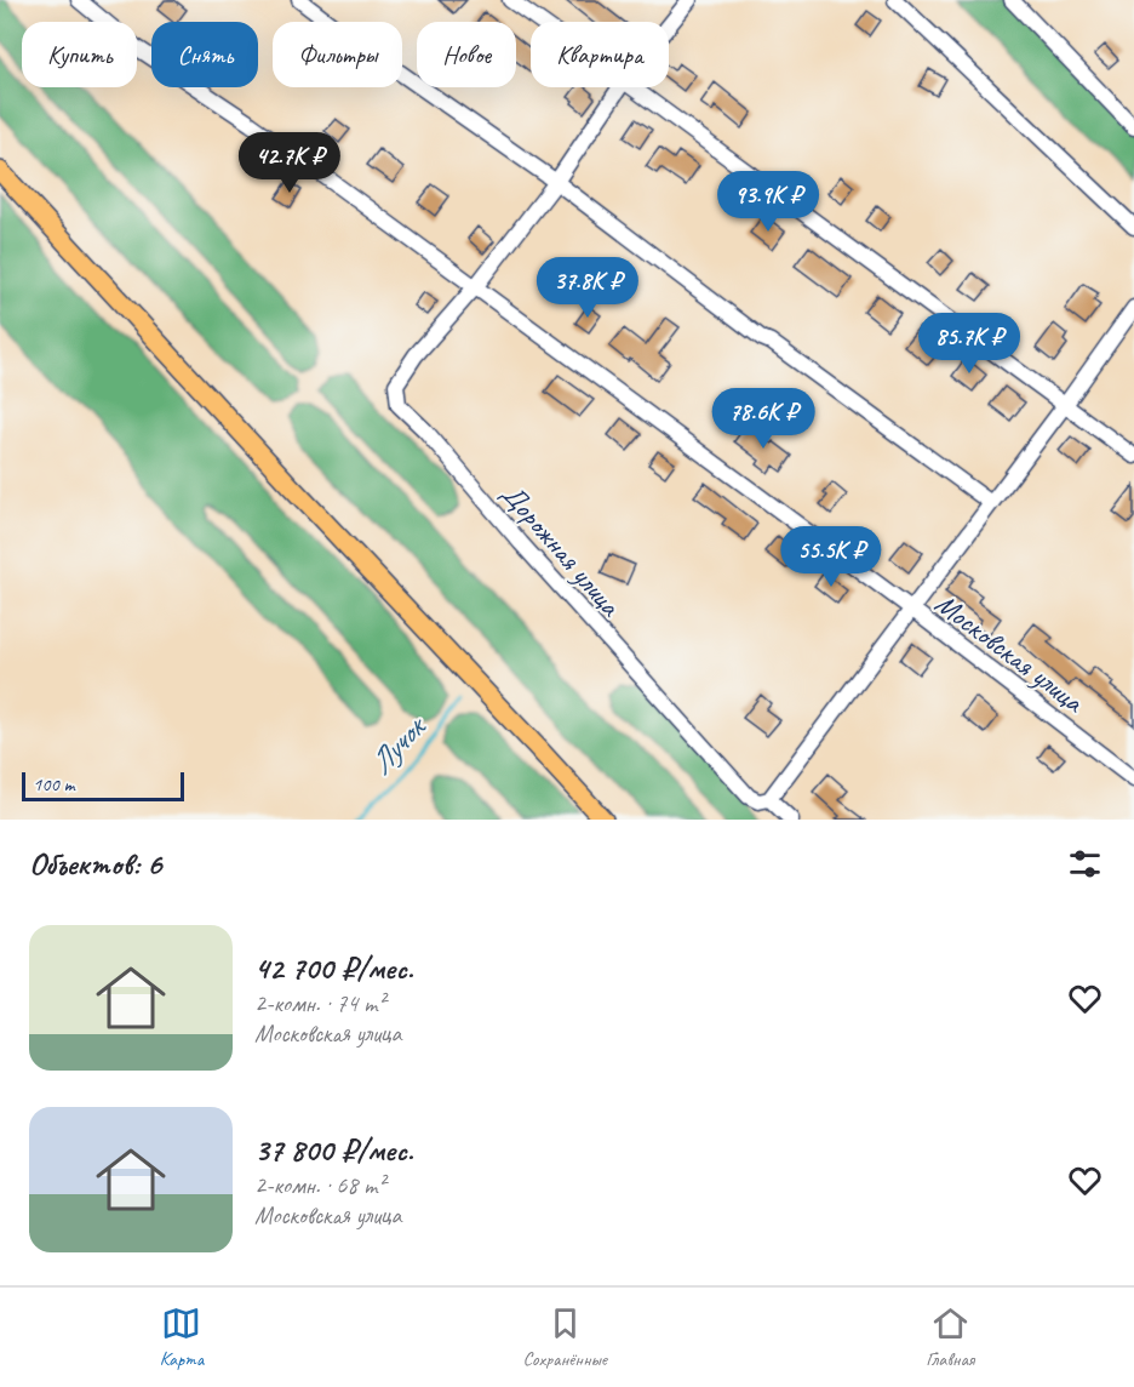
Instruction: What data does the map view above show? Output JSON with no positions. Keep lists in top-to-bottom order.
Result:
{
  "streets": {
    "street": ["Дорожная улица", "Московская улица"]
  },
  "crossings": [
    ["Дорожная улица", "Московская улица"]
  ],
  "water": ["Лучок"],
  "scale_bar": "100 m",
  "page": {
    "chip": [
      "Купить",
      "Снять",
      "Фильтры",
      "Новое",
      "Квартира"
    ],
    "price": [
      "42.7K ₽",
      "93.9K ₽",
      "37.8K ₽",
      "85.7K ₽",
      "78.6K ₽",
      "55.5K ₽"
    ],
    "scale": "100 m",
    "heading": "Объектов: 6",
    "list": [
      {
        "name": "42 700 ₽/мес.",
        "note": "2-комн. · 74 m² · Московская улица"
      },
      {
        "name": "37 800 ₽/мес.",
        "note": "2-комн. · 68 m² · Московская улица"
      }
    ],
    "tabs": ["Карта", "Сохранённые", "Главная"]
  }
}
